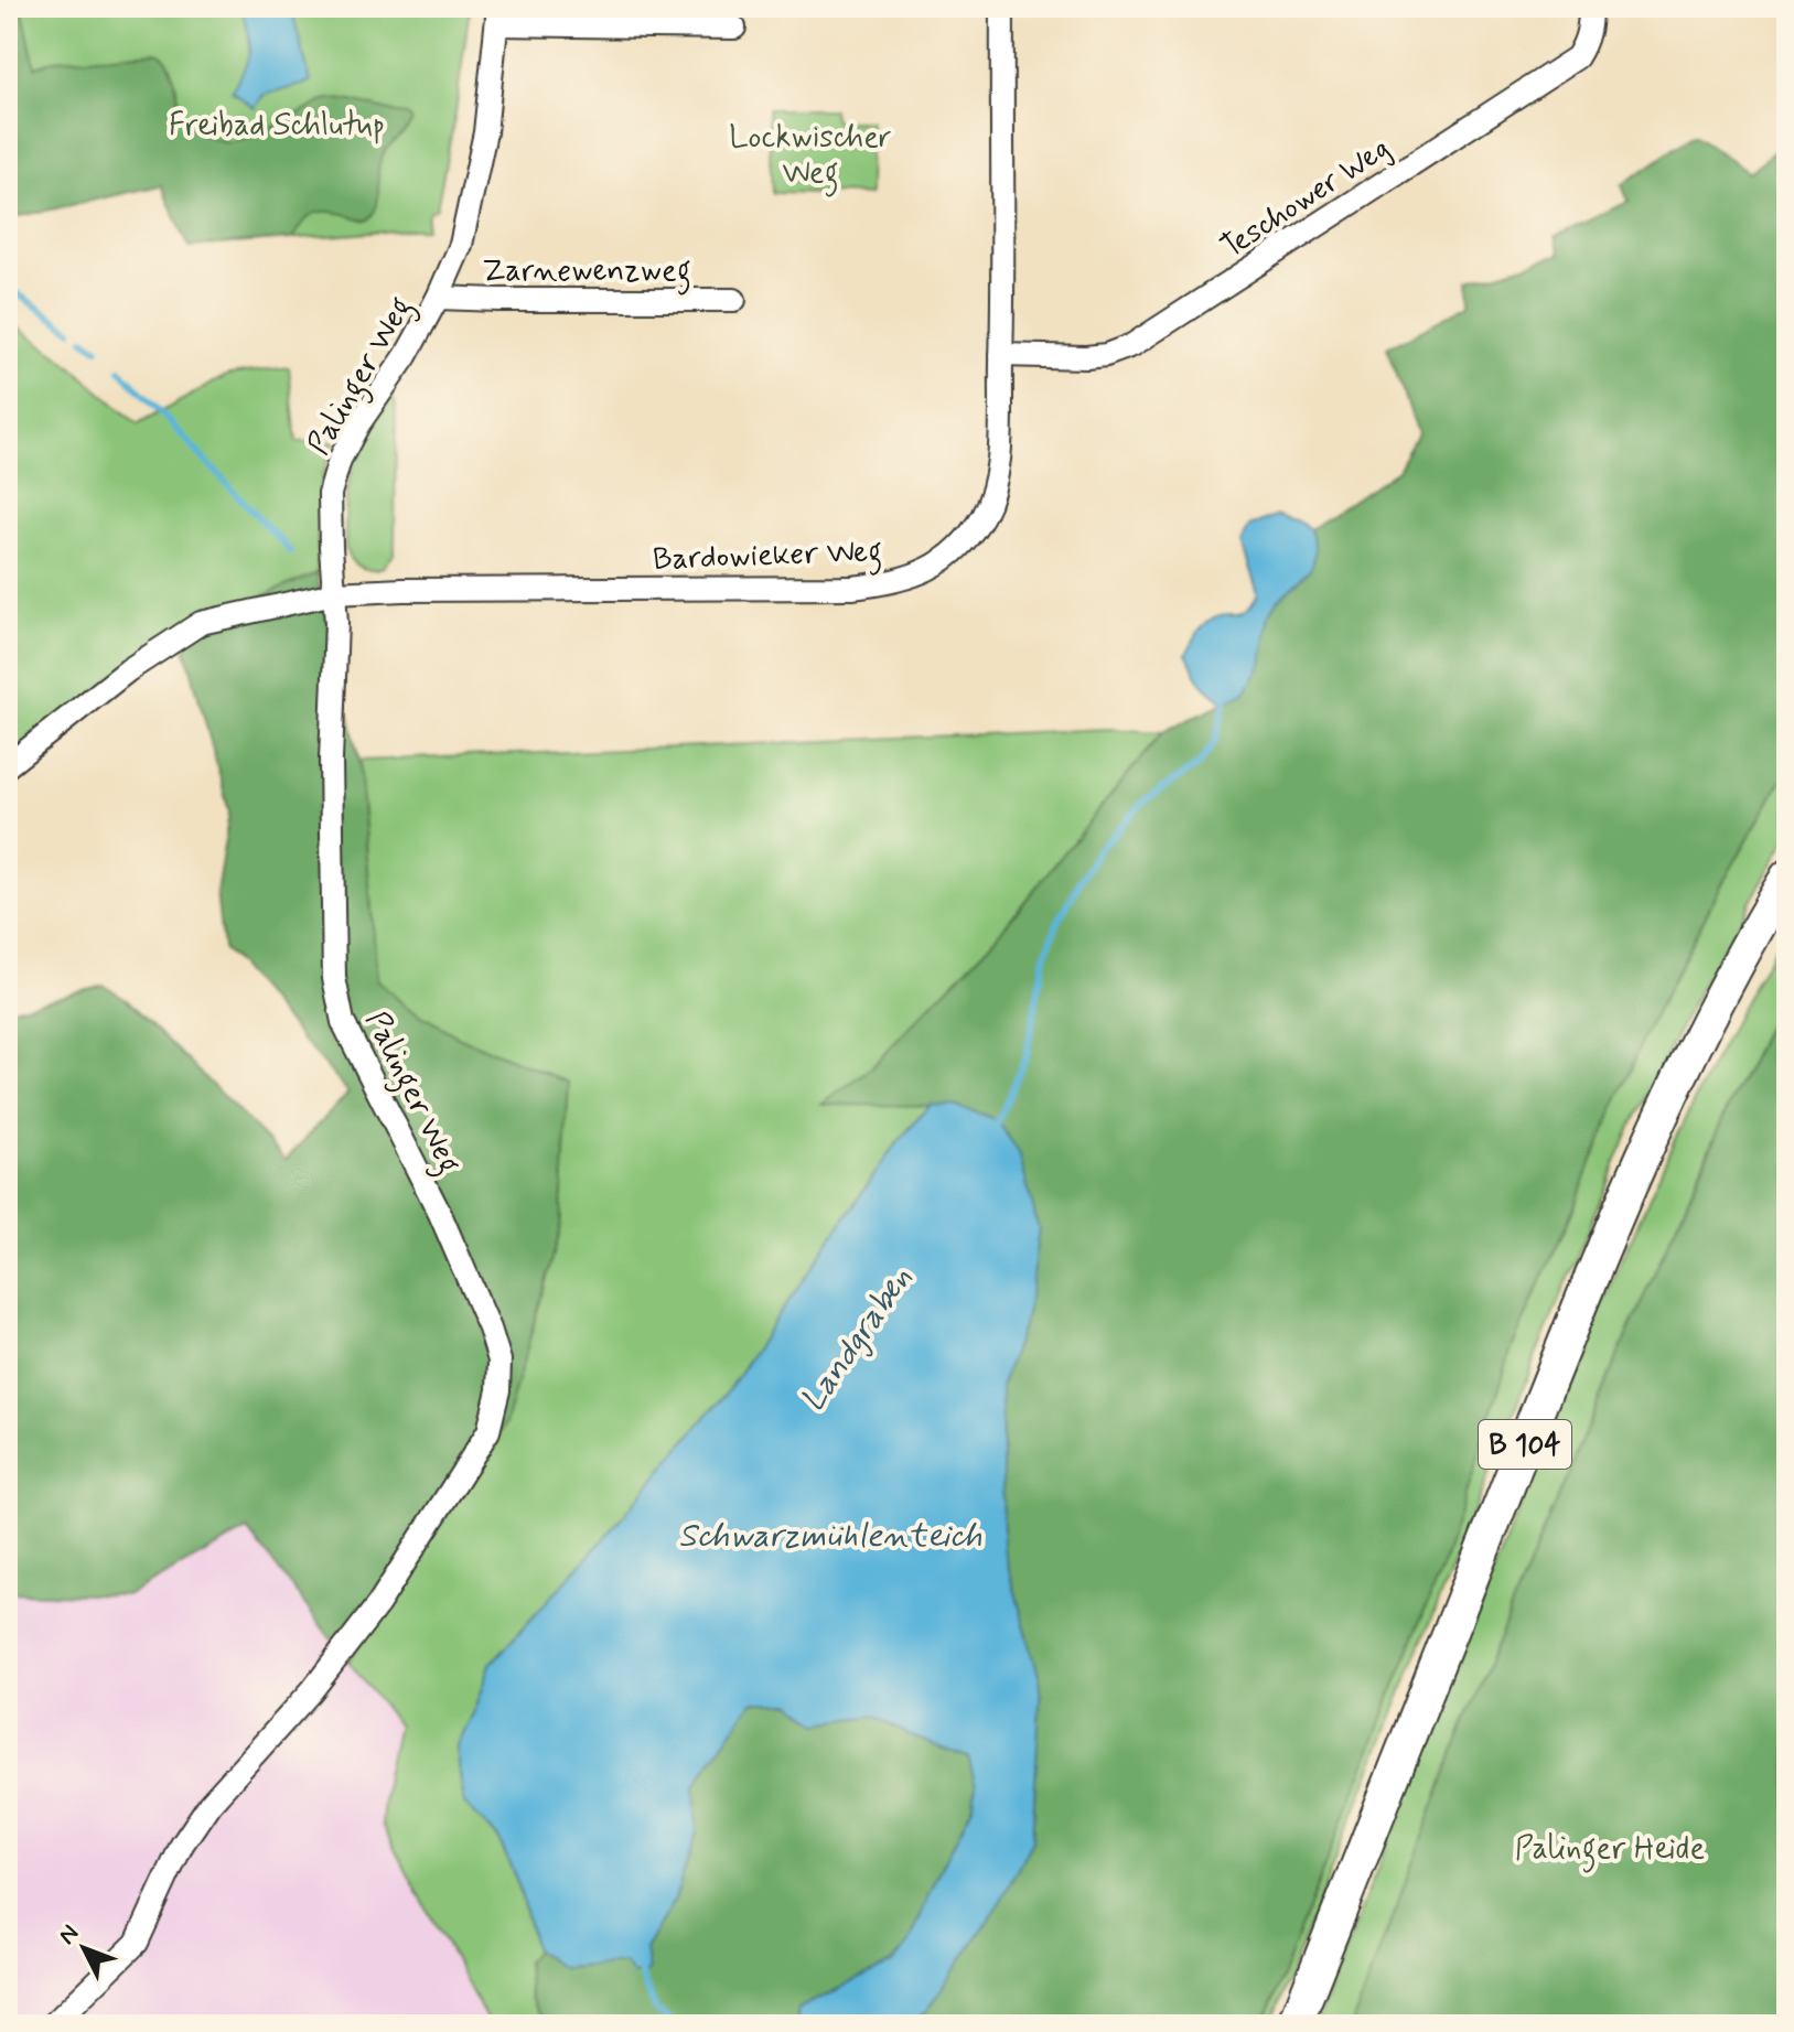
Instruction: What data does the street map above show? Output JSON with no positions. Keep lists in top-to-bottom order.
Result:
{
  "streets": {
    "main road": ["B 104"],
    "street": [
      "Teschower Weg",
      "Zarnewenzweg",
      "Palinger Weg",
      "Bardowieker Weg"
    ]
  },
  "crossings": [
    ["Teschower Weg", "Bardowieker Weg"],
    ["Zarnewenzweg", "Palinger Weg"],
    ["Palinger Weg", "Bardowieker Weg"]
  ],
  "water": ["Landgraben", "Schwarzmühlenteich"],
  "parks": ["Freibad Schlutup", "Lockwischer Weg", "Palinger Heide"],
  "north": "top left"
}
